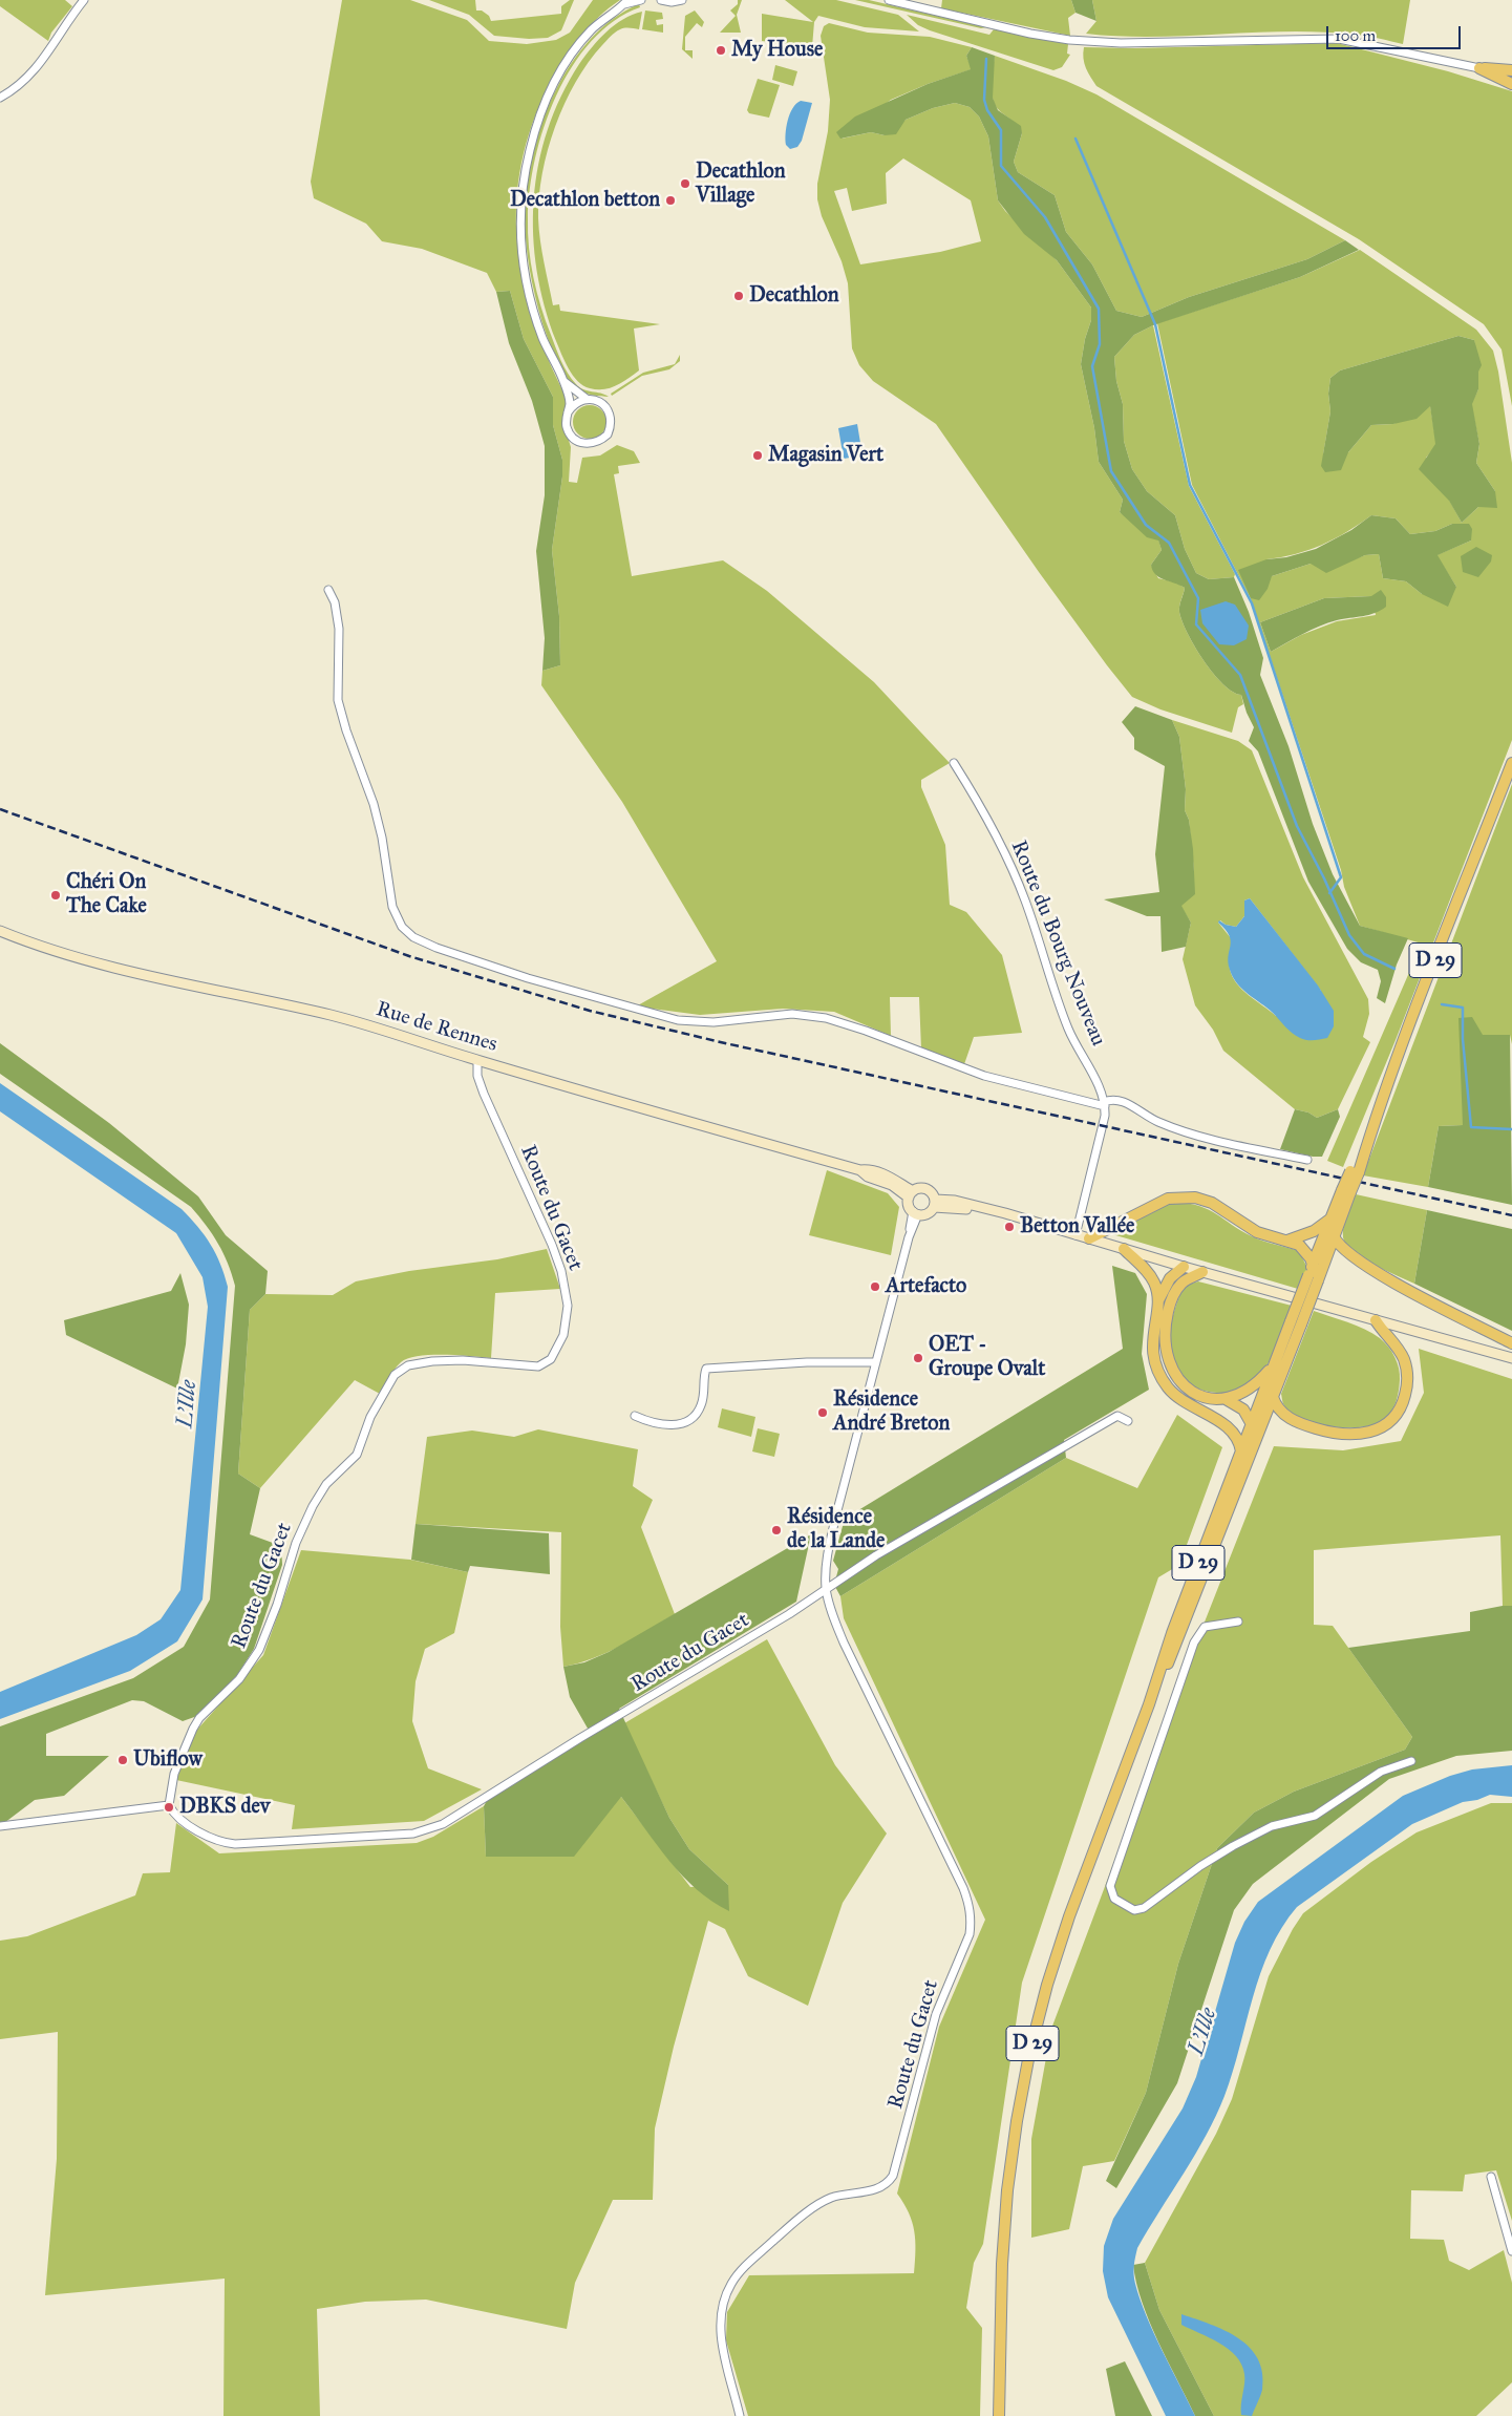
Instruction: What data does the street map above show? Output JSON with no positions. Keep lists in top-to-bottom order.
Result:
{
  "streets": {
    "main road": ["D 29", "Rue de Rennes"],
    "street": ["Route du Bourg Nouveau", "Route du Gacet"]
  },
  "crossings": [
    ["Route du Bourg Nouveau", "Rue de Rennes"],
    ["Rue de Rennes", "Route du Gacet"]
  ],
  "water": ["L'Ille"],
  "places": [
    "My House",
    "Decathlon Village",
    "Decathlon betton",
    "Decathlon",
    "Magasin Vert",
    "Chéri On The Cake",
    "Betton Vallée",
    "Artefacto",
    "OET - Groupe Ovalt",
    "Résidence André Breton",
    "Résidence de la Lande",
    "Ubiflow",
    "DBKS dev"
  ],
  "scale_bar": "100 m"
}
